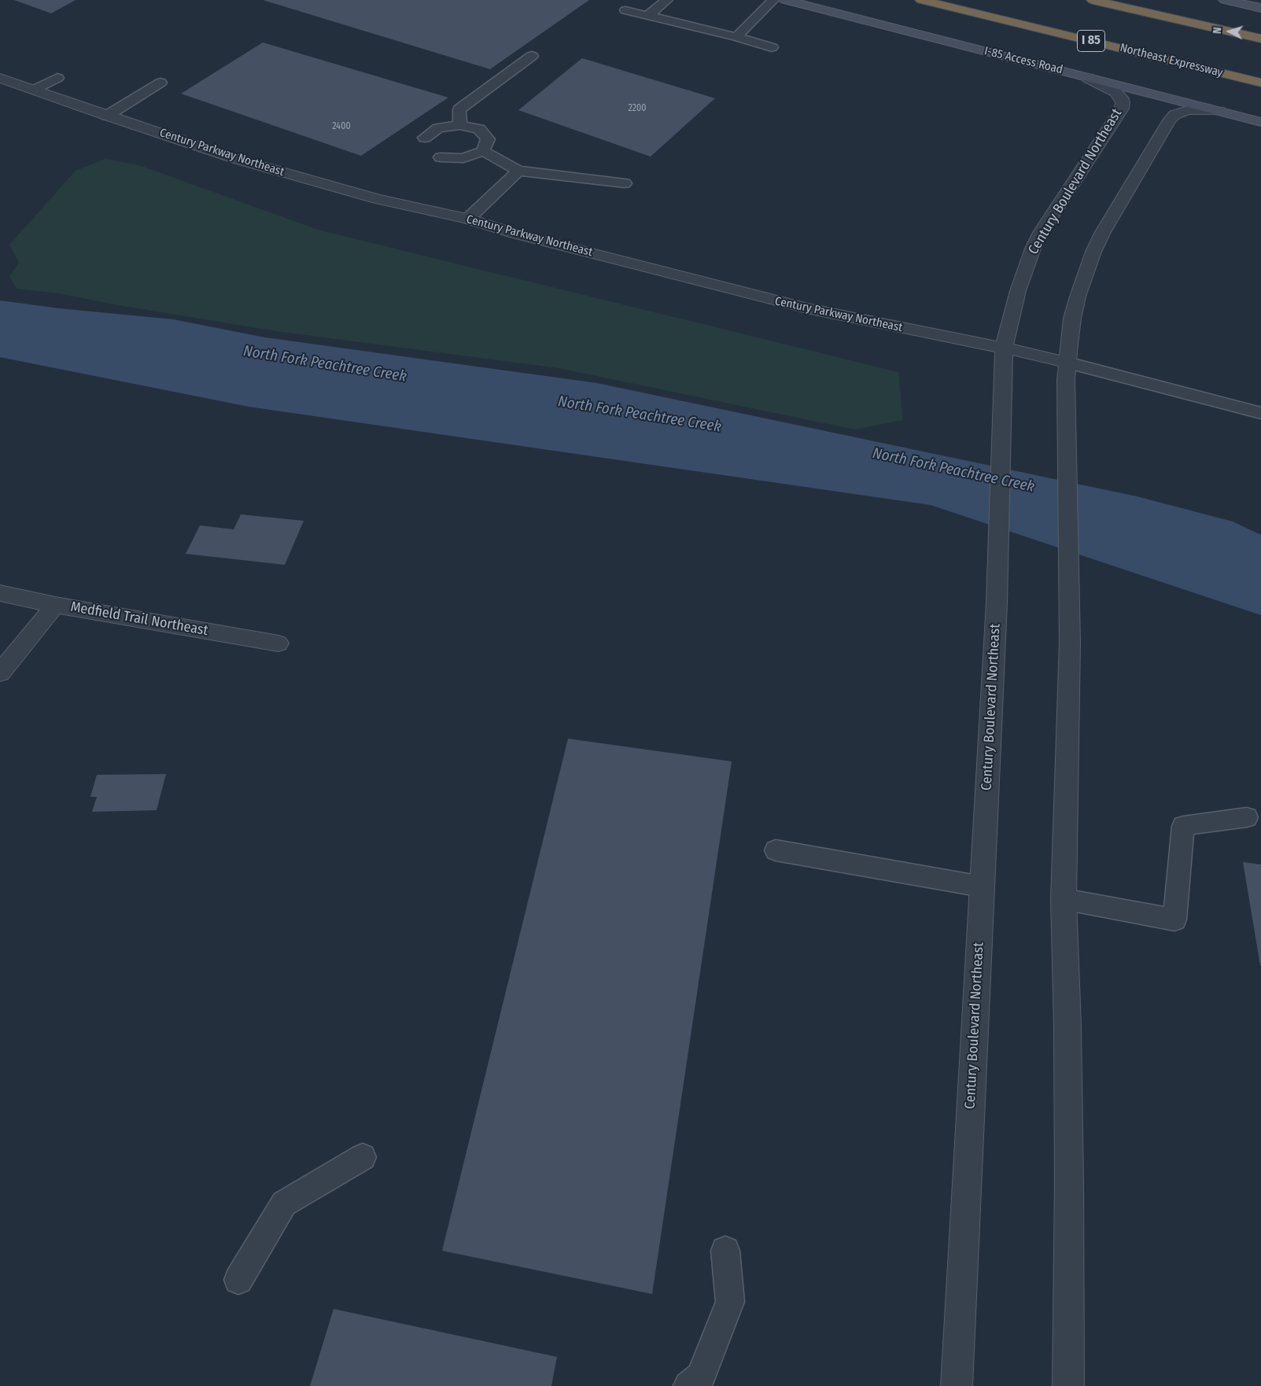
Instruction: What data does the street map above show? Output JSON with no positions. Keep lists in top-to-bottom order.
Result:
{
  "streets": {
    "highway": ["I 85", "Northeast Expressway"],
    "main road": ["I-85 Access Road"],
    "street": ["Century Parkway Northeast", "Century Boulevard Northeast", "Medfield Trail Northeast"]
  },
  "crossings": [
    ["I-85 Access Road", "Century Boulevard Northeast"],
    ["Century Parkway Northeast", "Century Boulevard Northeast"]
  ],
  "water": ["North Fork Peachtree Creek"],
  "house_numbers": ["2200", "2400"],
  "north": "left"
}
